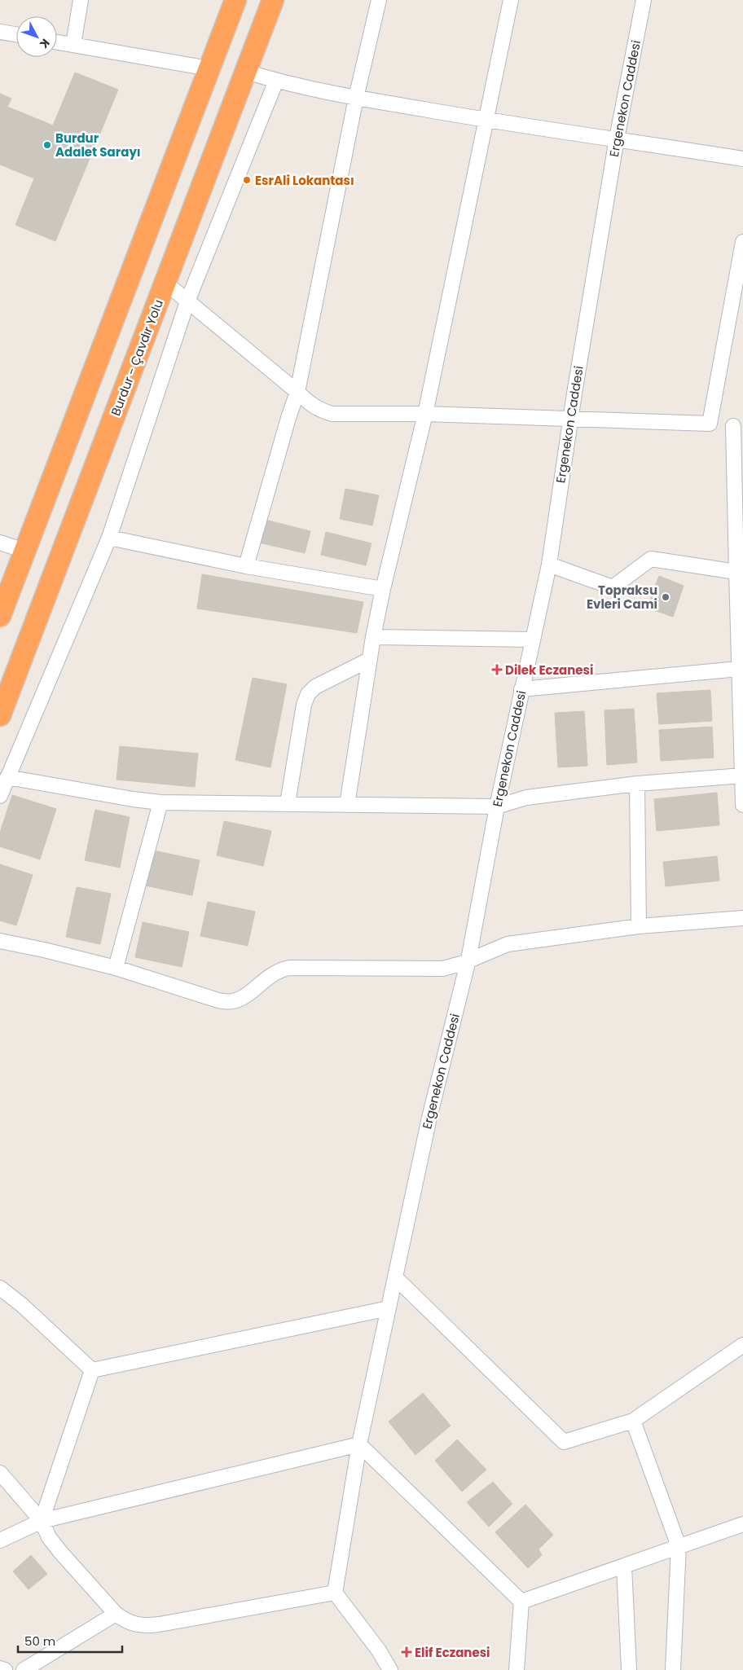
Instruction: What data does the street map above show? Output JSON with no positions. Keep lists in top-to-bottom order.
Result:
{
  "streets": {
    "highway": ["Burdur - Çavdır Yolu"],
    "street": ["Ergenekon Caddesi"]
  },
  "places": {
    "other": ["Burdur Adalet Sarayı", "EsrAli Lokantası", "Topraksu Evleri Cami"],
    "health": ["Dilek Eczanesi", "Elif Eczanesi"]
  },
  "scale_bar": "50 m",
  "north": "bottom right"
}
